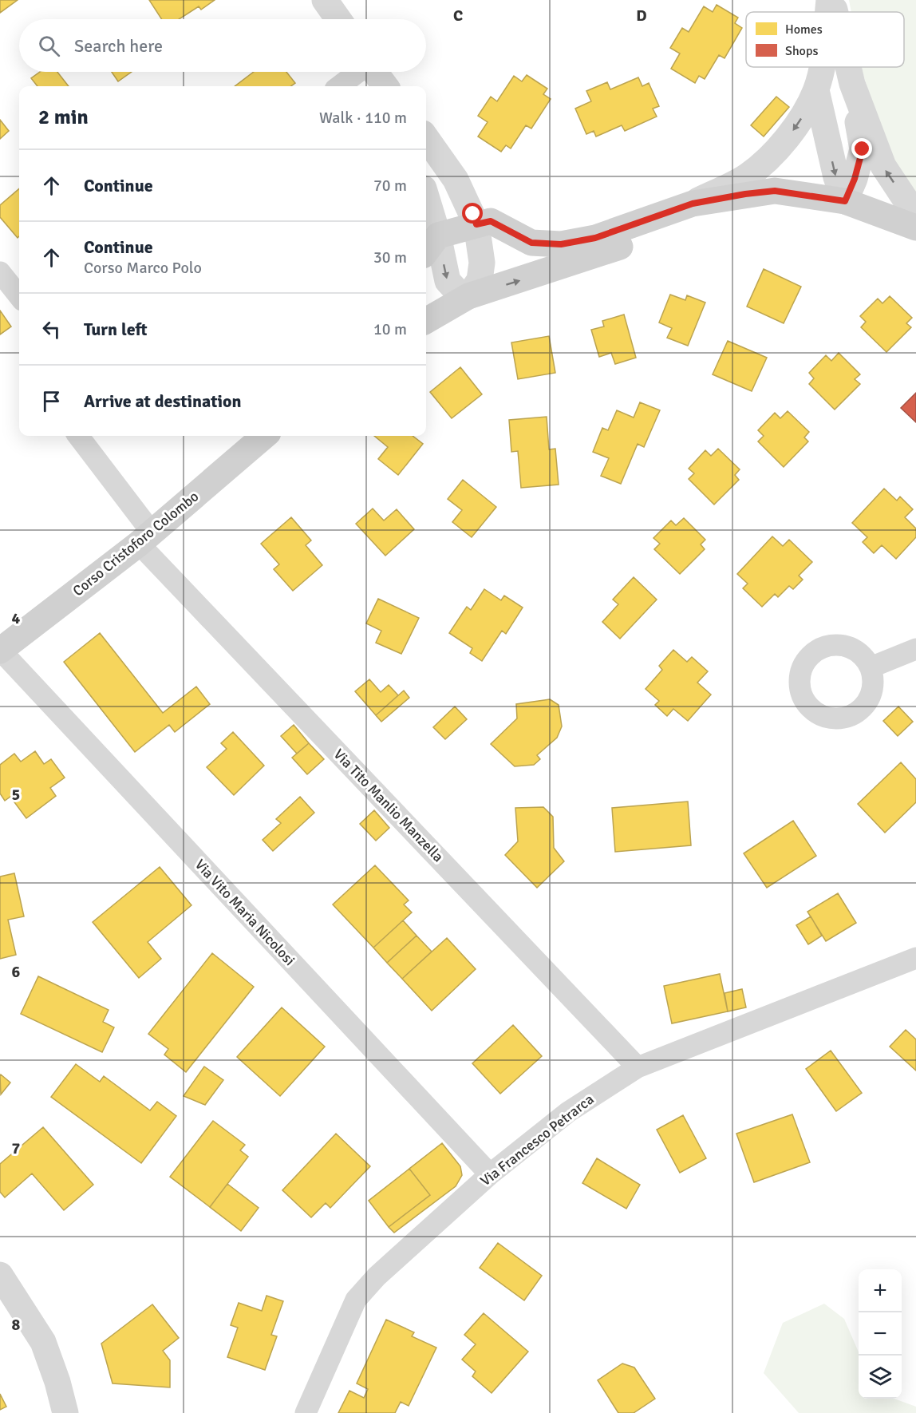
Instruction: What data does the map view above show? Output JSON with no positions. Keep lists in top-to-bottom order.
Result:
{
  "streets": {
    "main road": ["Corso Cristoforo Colombo"],
    "street": ["Via Tito Manlio Manzella", "Via Vito Maria Nicolosi", "Via Francesco Petrarca"]
  },
  "crossings": [
    ["Corso Cristoforo Colombo", "Via Tito Manlio Manzella"],
    ["Corso Cristoforo Colombo", "Via Vito Maria Nicolosi"],
    ["Via Tito Manlio Manzella", "Via Francesco Petrarca"],
    ["Via Vito Maria Nicolosi", "Via Francesco Petrarca"]
  ],
  "legend": ["Homes", "Shops"],
  "page": {
    "search": "Search here",
    "heading": ["2 min", "Walk · 110 m"],
    "list": [
      ["Continue", "70 m"],
      ["Continue", "Corso Marco Polo", "30 m"],
      ["Turn left", "10 m"],
      "Arrive at destination"
    ],
    "map_buttons": ["+", "−"]
  },
  "grid": {
    "columns": ["C", "D"],
    "rows": [
      "4",
      "5",
      "6",
      "7",
      "8"
    ]
  }
}
